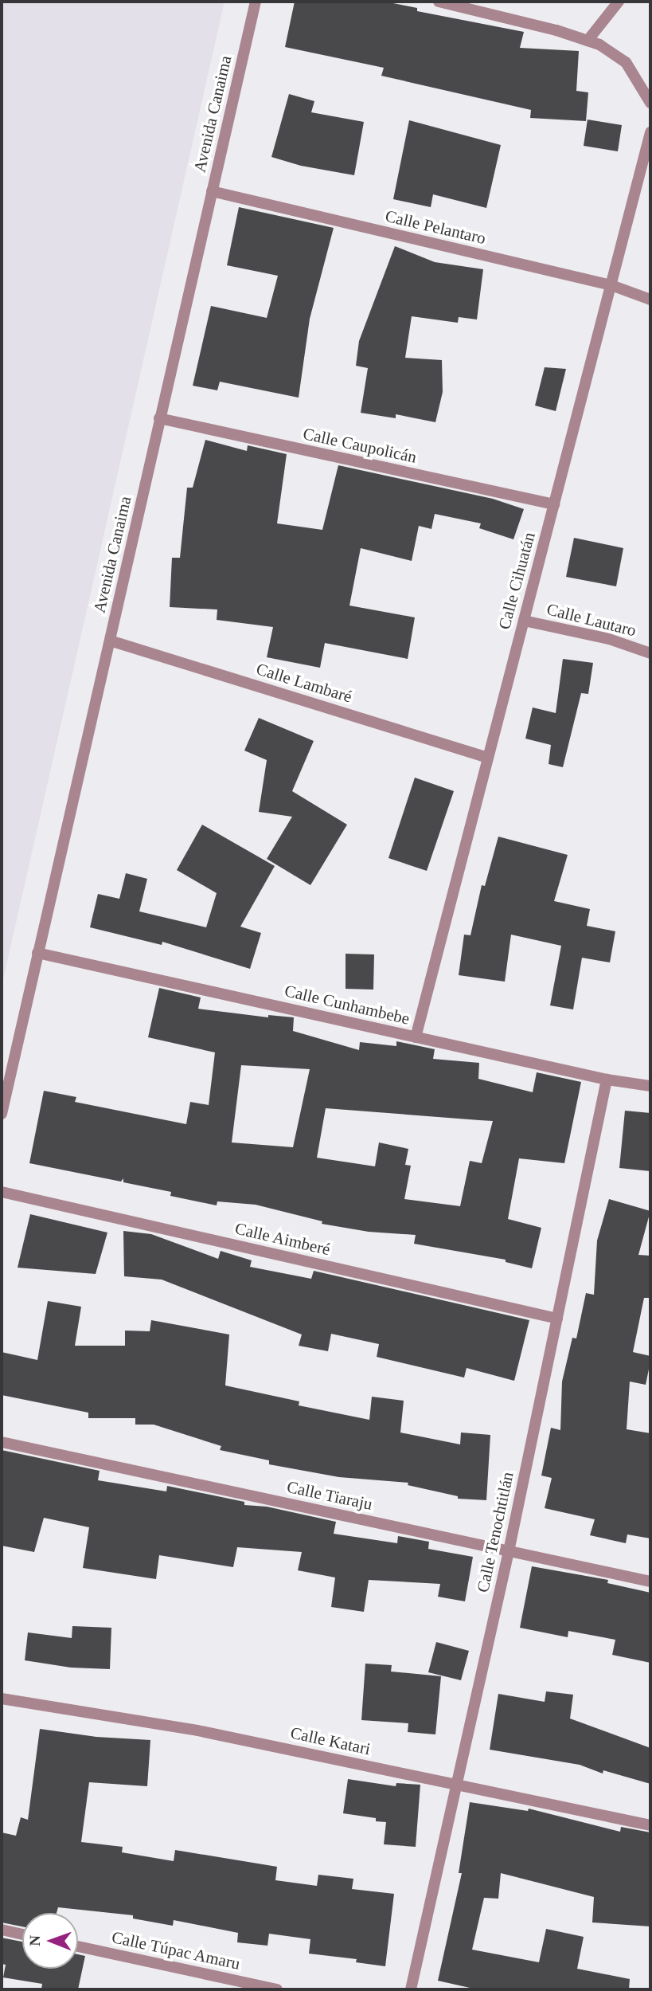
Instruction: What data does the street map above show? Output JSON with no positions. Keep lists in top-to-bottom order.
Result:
{
  "streets": {
    "street": [
      "Avenida Canaima",
      "Calle Pelantaro",
      "Calle Caupolicán",
      "Calle Cihuatán",
      "Calle Lautaro",
      "Calle Lambaré",
      "Calle Cunhambebe",
      "Calle Aimberé",
      "Calle Tiaraju",
      "Calle Tenochtitlán",
      "Calle Katari",
      "Calle Túpac Amaru"
    ]
  },
  "crossings": [
    ["Avenida Canaima", "Calle Pelantaro"],
    ["Avenida Canaima", "Calle Caupolicán"],
    ["Avenida Canaima", "Calle Lambaré"],
    ["Avenida Canaima", "Calle Cunhambebe"],
    ["Calle Pelantaro", "Calle Cihuatán"],
    ["Calle Caupolicán", "Calle Cihuatán"],
    ["Calle Cihuatán", "Calle Lautaro"],
    ["Calle Cihuatán", "Calle Lambaré"],
    ["Calle Cihuatán", "Calle Cunhambebe"],
    ["Calle Cunhambebe", "Calle Tenochtitlán"],
    ["Calle Aimberé", "Calle Tenochtitlán"],
    ["Calle Tiaraju", "Calle Tenochtitlán"],
    ["Calle Tenochtitlán", "Calle Katari"]
  ],
  "north": "left"
}
